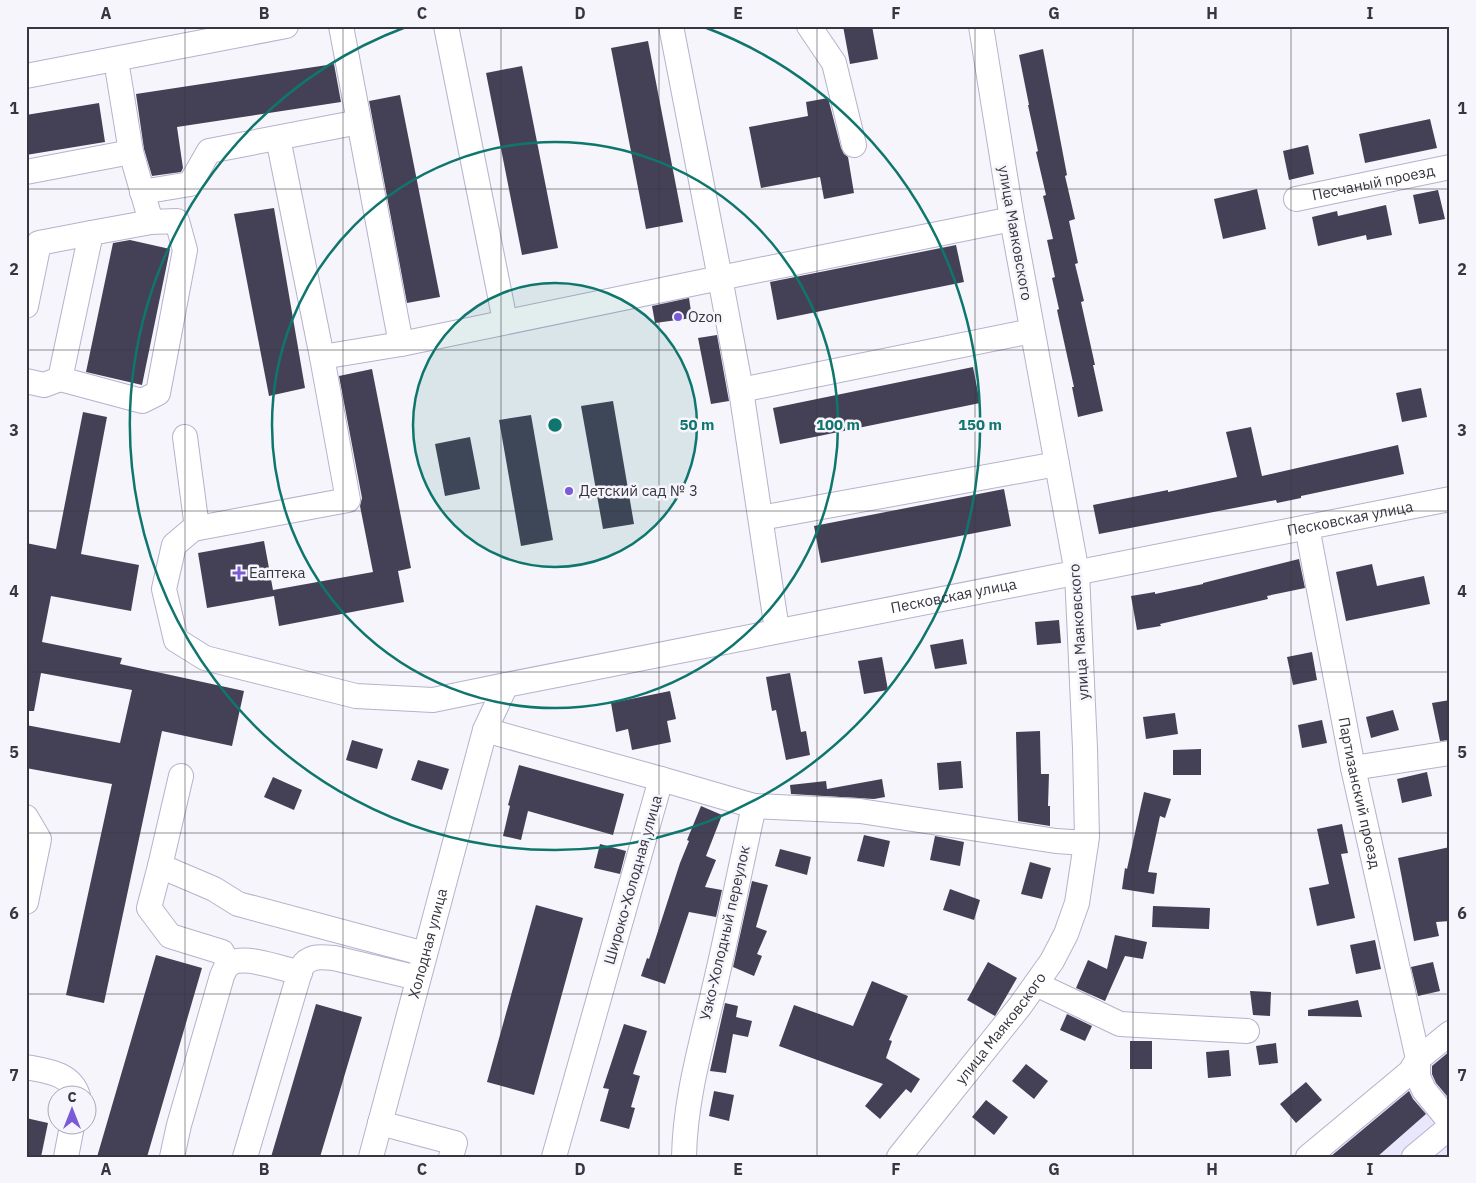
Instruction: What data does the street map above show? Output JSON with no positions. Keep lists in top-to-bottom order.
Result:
{
  "streets": {
    "street": [
      "Песчаный проезд",
      "улица Маяковского",
      "Песковская улица",
      "Партизанский проезд",
      "Широко-Холодная улица",
      "Узко-Холодный переулок",
      "Холодная улица"
    ]
  },
  "crossings": [
    ["улица Маяковского", "Песковская улица"],
    ["Песковская улица", "Партизанский проезд"],
    ["Широко-Холодная улица", "Холодная улица"]
  ],
  "places": {
    "other": ["Ozon", "Детский сад № 3"],
    "health": ["Еаптека"]
  },
  "north": "top",
  "grid": {
    "columns": [
      "A",
      "B",
      "C",
      "D",
      "E",
      "F",
      "G",
      "H",
      "I"
    ],
    "rows": [
      "1",
      "2",
      "3",
      "4",
      "5",
      "6",
      "7"
    ]
  },
  "rings": ["50 m", "100 m", "150 m"]
}
